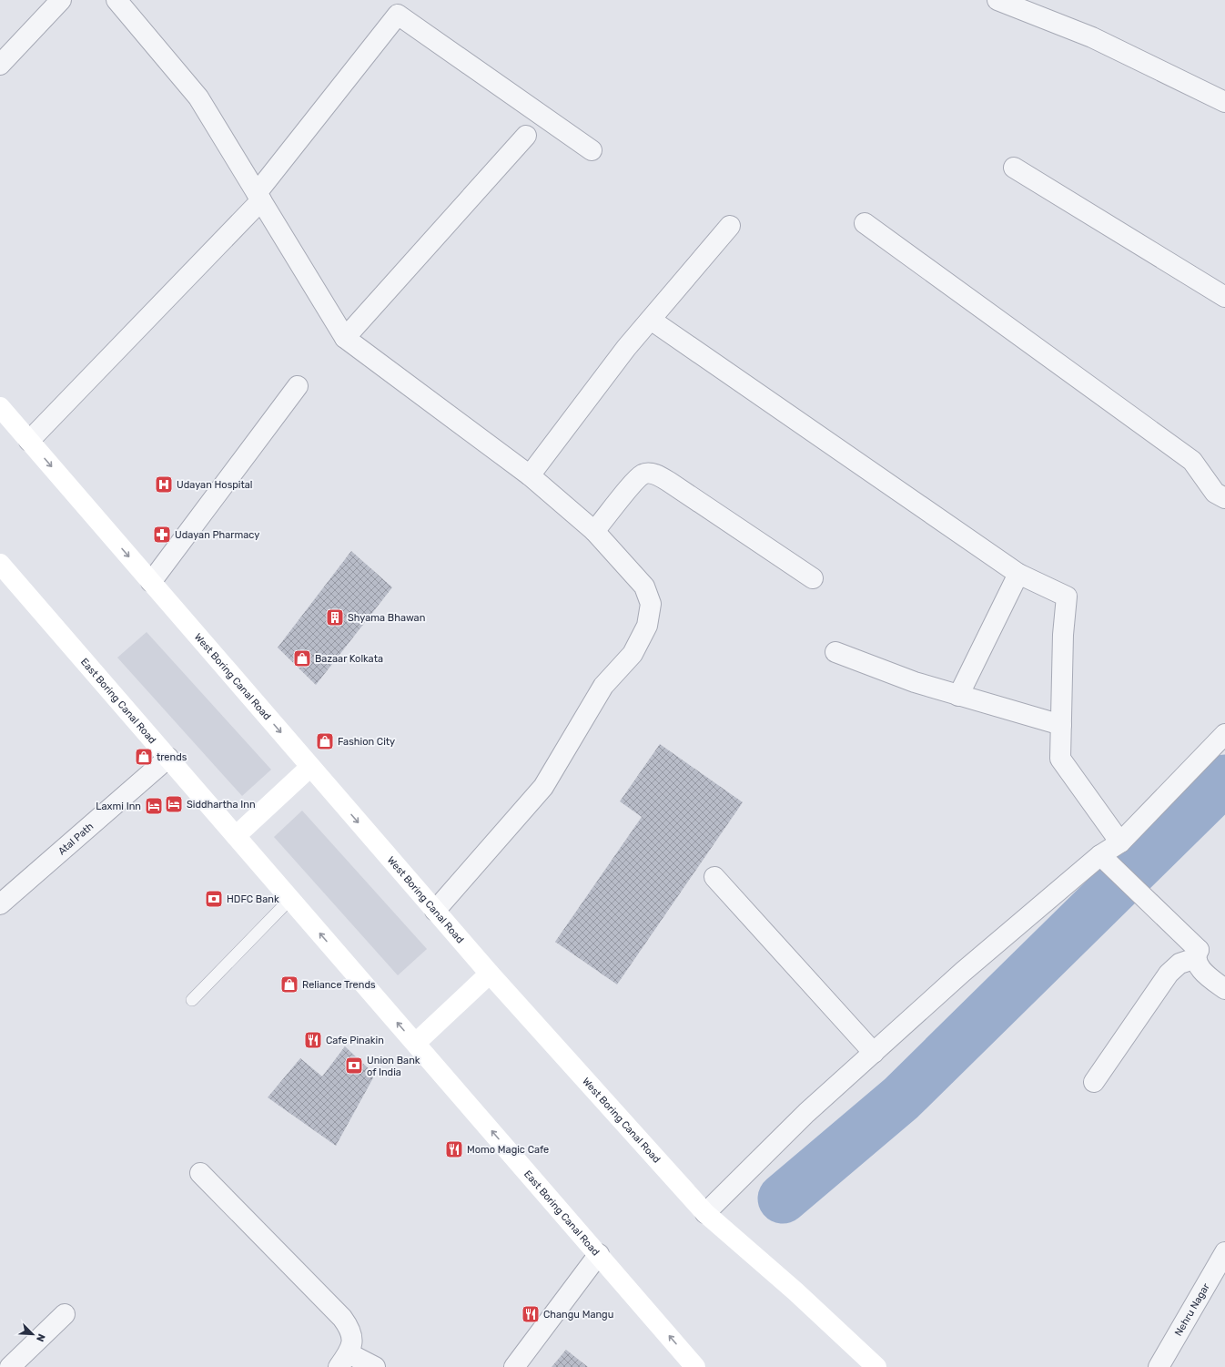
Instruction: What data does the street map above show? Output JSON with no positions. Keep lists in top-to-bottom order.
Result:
{
  "streets": {
    "main road": ["West Boring Canal Road", "East Boring Canal Road"],
    "street": ["Atal Path", "Nehru Nagar"]
  },
  "crossings": [
    ["East Boring Canal Road", "Atal Path"]
  ],
  "one_way": ["West Boring Canal Road", "East Boring Canal Road"],
  "places": {
    "hospital": ["Udayan Hospital"],
    "pharmacy": ["Udayan Pharmacy"],
    "building": ["Shyama Bhawan"],
    "shop": [
      "Bazaar Kolkata",
      "Fashion City",
      "trends",
      "Reliance Trends"
    ],
    "hotel": ["Siddhartha Inn", "Laxmi Inn"],
    "bank": ["HDFC Bank", "Union Bank of India"],
    "restaurant": ["Cafe Pinakin", "Momo Magic Cafe", "Changu Mangu"]
  },
  "north": "bottom right"
}
